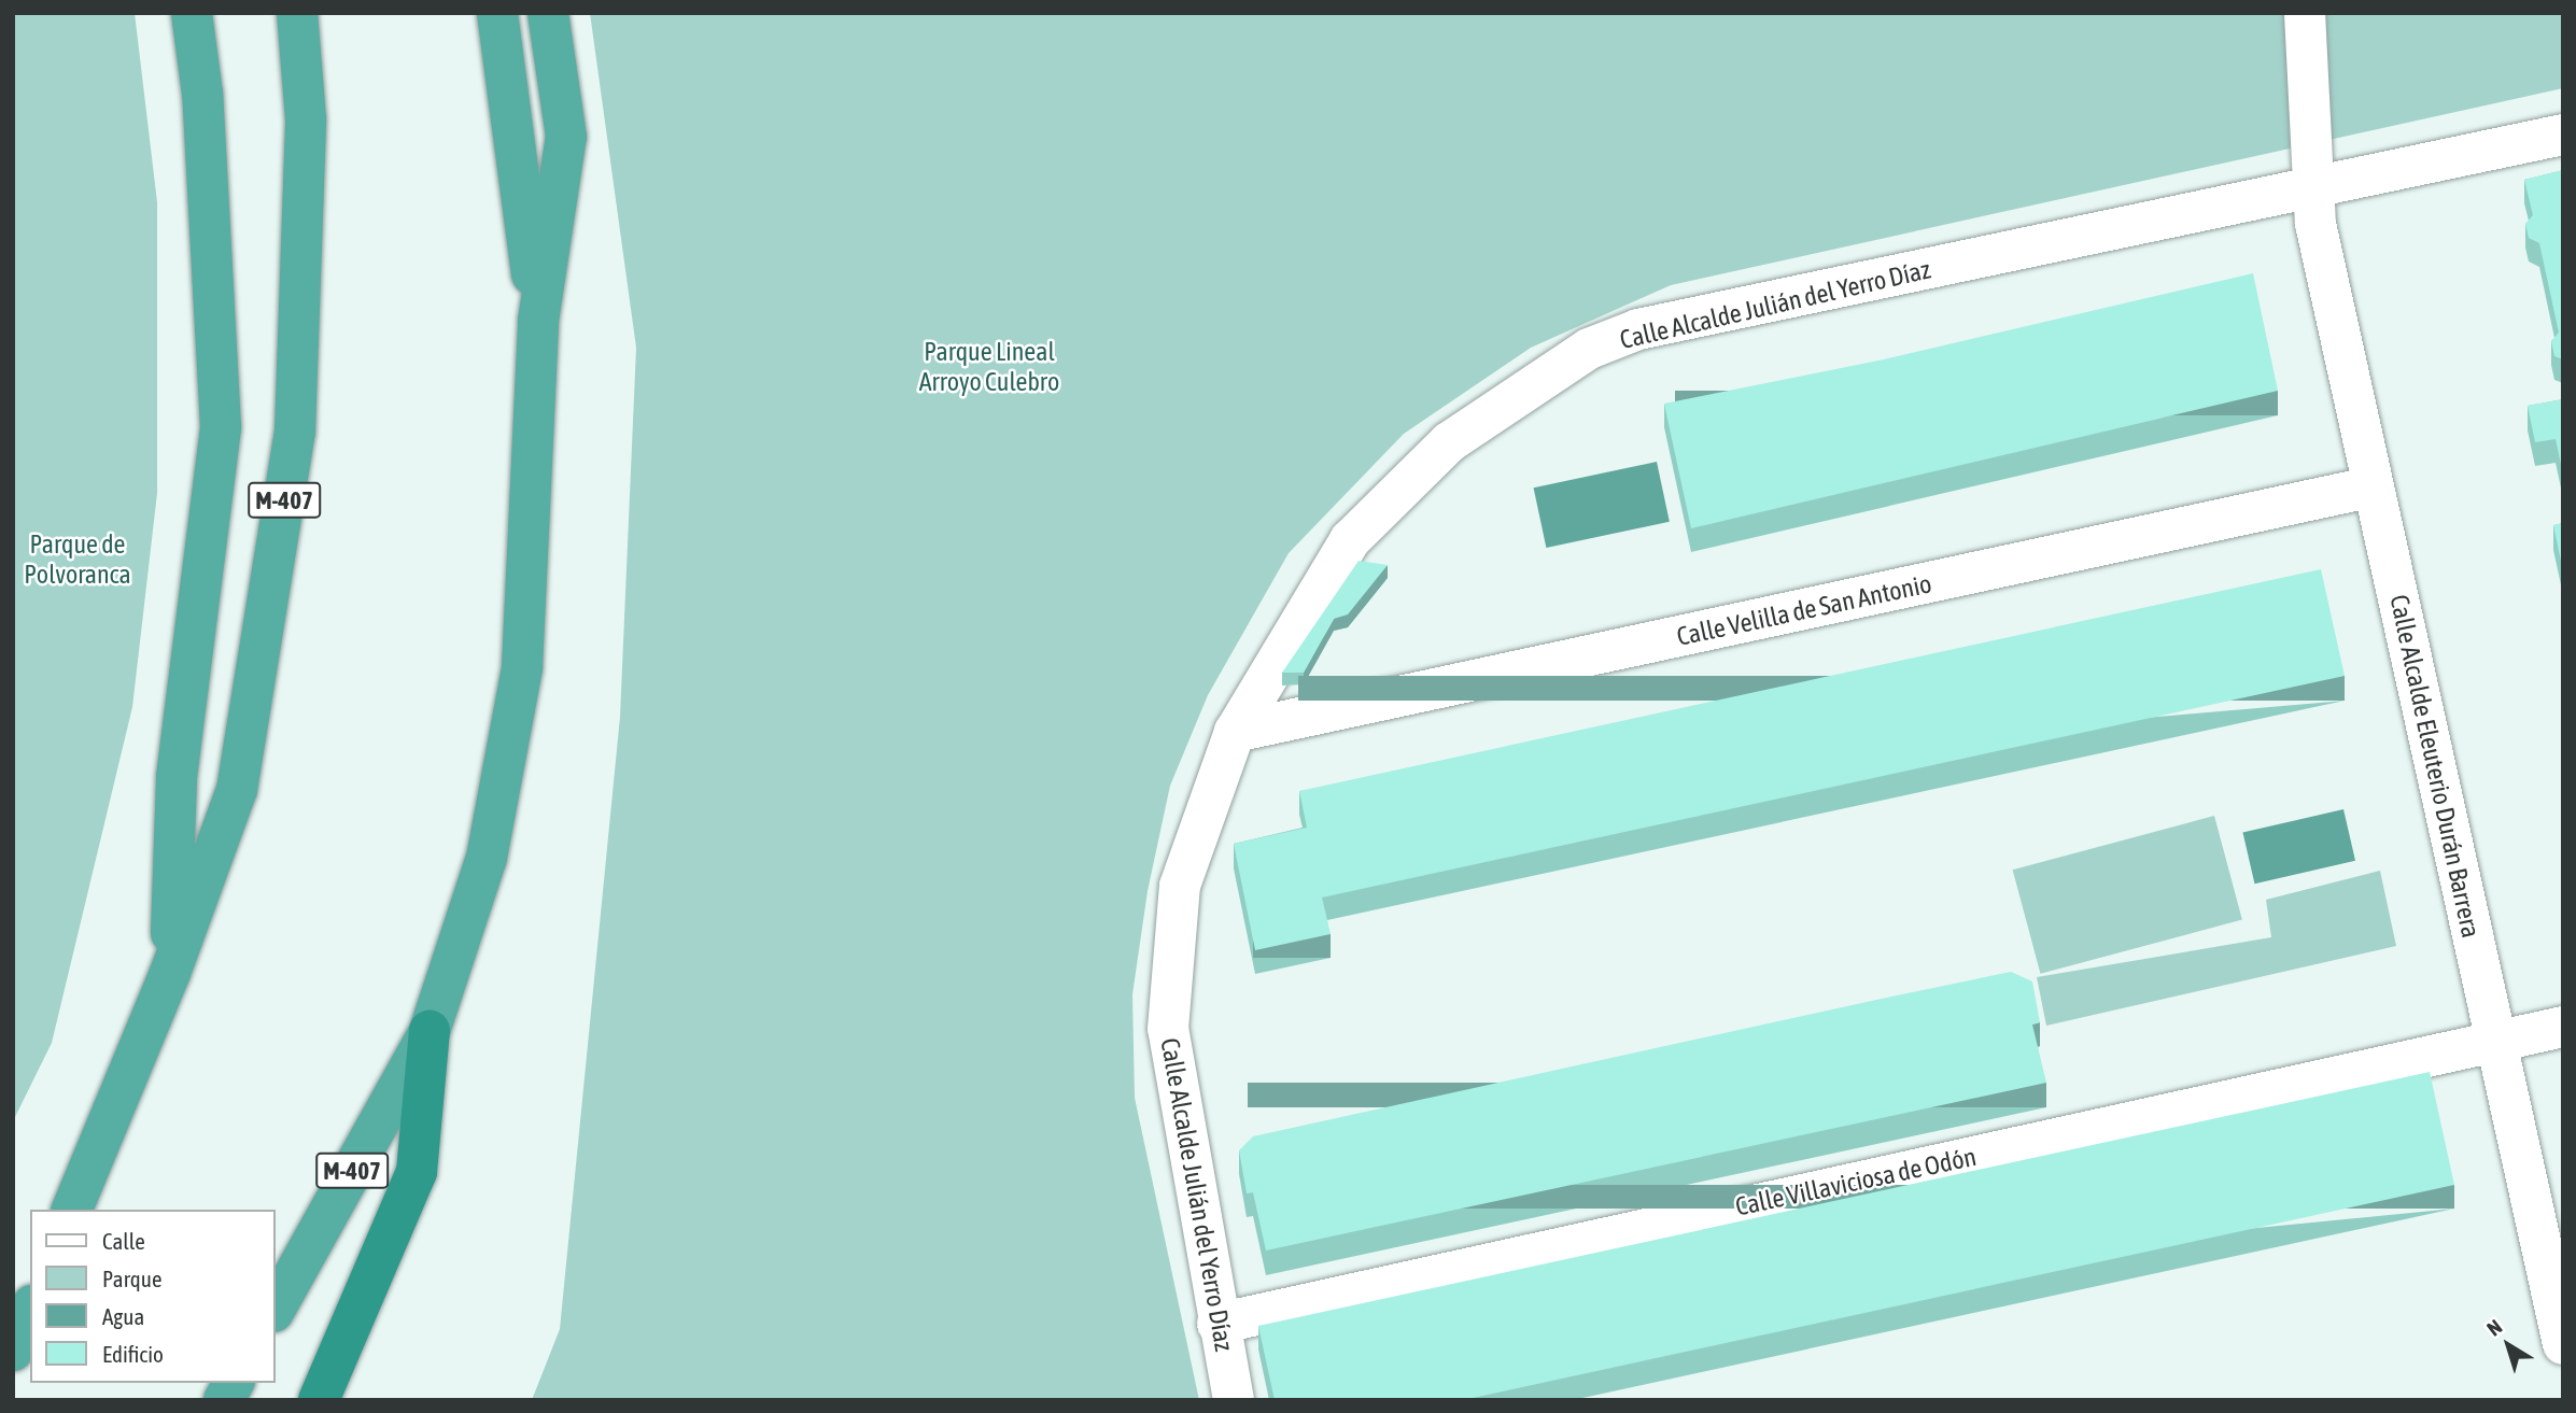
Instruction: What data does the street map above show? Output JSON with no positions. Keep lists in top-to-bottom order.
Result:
{
  "streets": {
    "highway": ["M-407"],
    "street": [
      "Calle Alcalde Julián del Yerro Díaz",
      "Calle Velilla de San Antonio",
      "Calle Alcalde Eleuterio Durán Barrera",
      "Calle Villaviciosa de Odón"
    ]
  },
  "crossings": [
    ["Calle Alcalde Julián del Yerro Díaz", "Calle Velilla de San Antonio"],
    ["Calle Alcalde Julián del Yerro Díaz", "Calle Alcalde Eleuterio Durán Barrera"],
    ["Calle Alcalde Julián del Yerro Díaz", "Calle Villaviciosa de Odón"],
    ["Calle Velilla de San Antonio", "Calle Alcalde Eleuterio Durán Barrera"],
    ["Calle Alcalde Eleuterio Durán Barrera", "Calle Villaviciosa de Odón"]
  ],
  "parks": ["Parque Lineal Arroyo Culebro", "Parque de Polvoranca"],
  "legend": [
    "Calle",
    "Parque",
    "Agua",
    "Edificio"
  ],
  "north": "top left"
}
